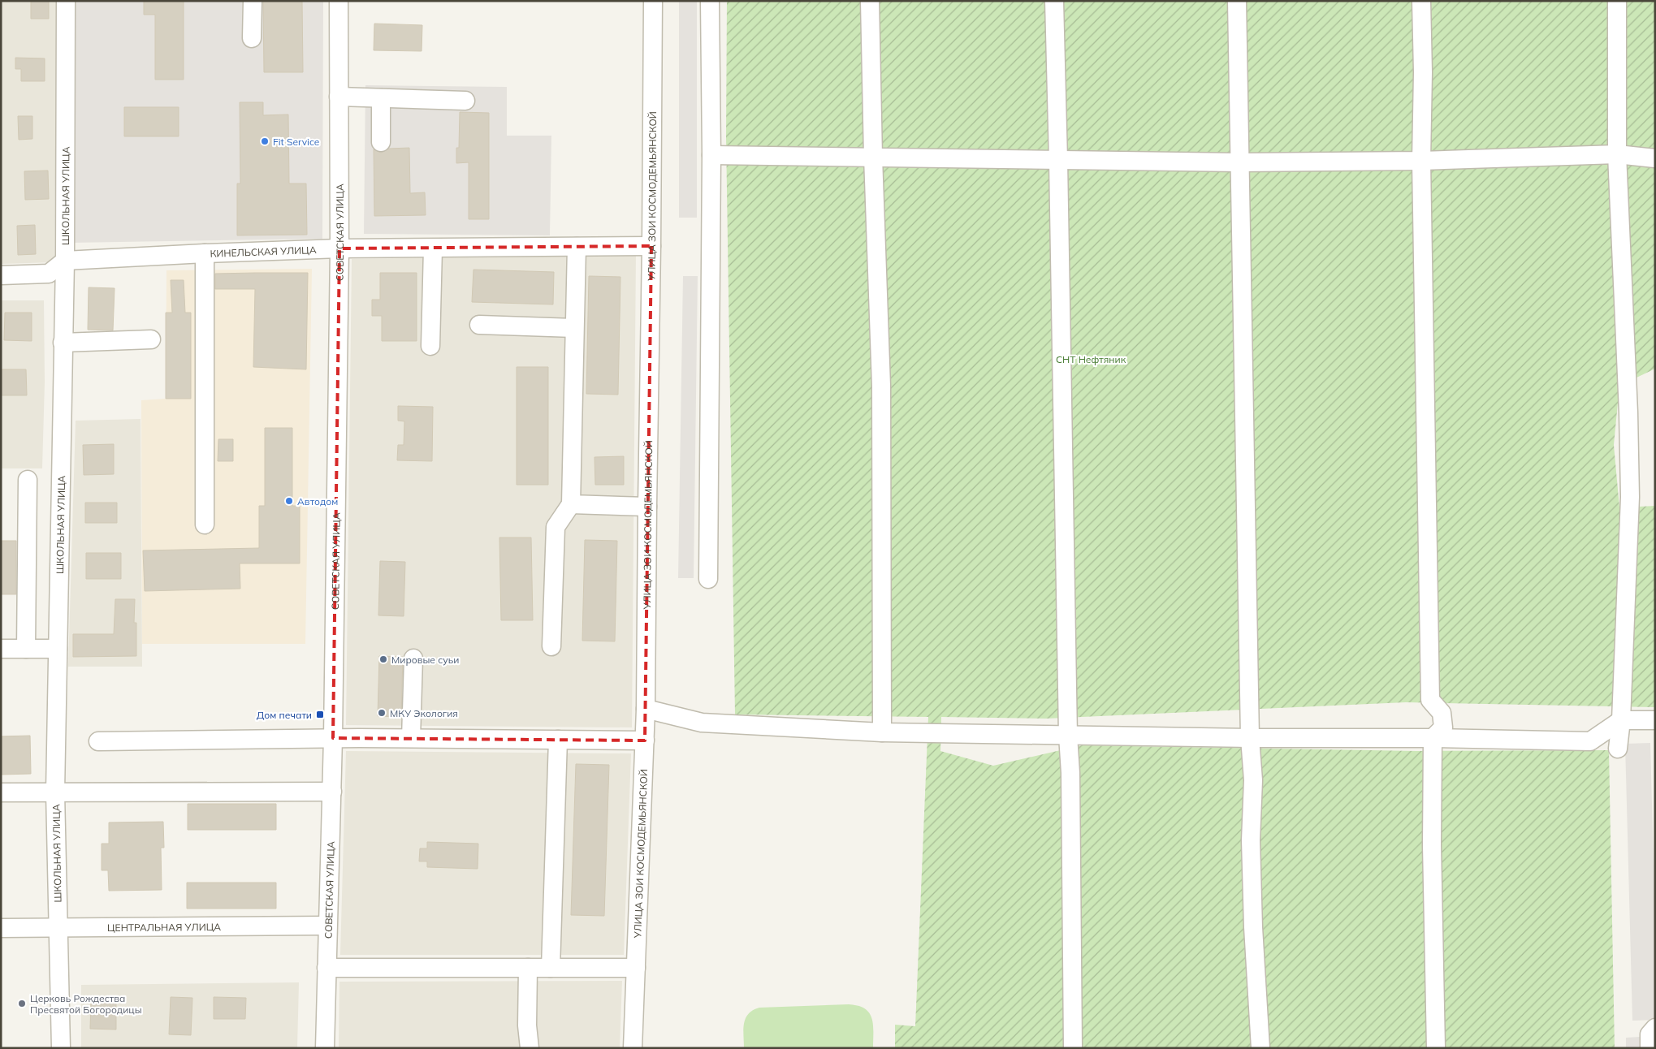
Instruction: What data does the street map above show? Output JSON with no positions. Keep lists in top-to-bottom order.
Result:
{
  "streets": {
    "street": [
      "ШКОЛЬНАЯ УЛИЦА",
      "УЛИЦА ЗОИ КОСМОДЕМЬЯНСКОЙ",
      "СОВЕТСКАЯ УЛИЦА",
      "КИНЕЛЬСКАЯ УЛИЦА",
      "ЦЕНТРАЛЬНАЯ УЛИЦА"
    ]
  },
  "crossings": [
    ["ШКОЛЬНАЯ УЛИЦА", "КИНЕЛЬСКАЯ УЛИЦА"],
    ["ШКОЛЬНАЯ УЛИЦА", "ЦЕНТРАЛЬНАЯ УЛИЦА"],
    ["УЛИЦА ЗОИ КОСМОДЕМЬЯНСКОЙ", "КИНЕЛЬСКАЯ УЛИЦА"],
    ["СОВЕТСКАЯ УЛИЦА", "КИНЕЛЬСКАЯ УЛИЦА"],
    ["СОВЕТСКАЯ УЛИЦА", "ЦЕНТРАЛЬНАЯ УЛИЦА"]
  ],
  "parks": ["СНТ Нефтяник"],
  "places": {
    "other": [
      "Fit Service",
      "Автодом",
      "Мировые суьи",
      "МКУ Экология",
      "Церковь Рождества Пресвятой Богородицы"
    ],
    "transit": ["Дом печати"]
  }
}
